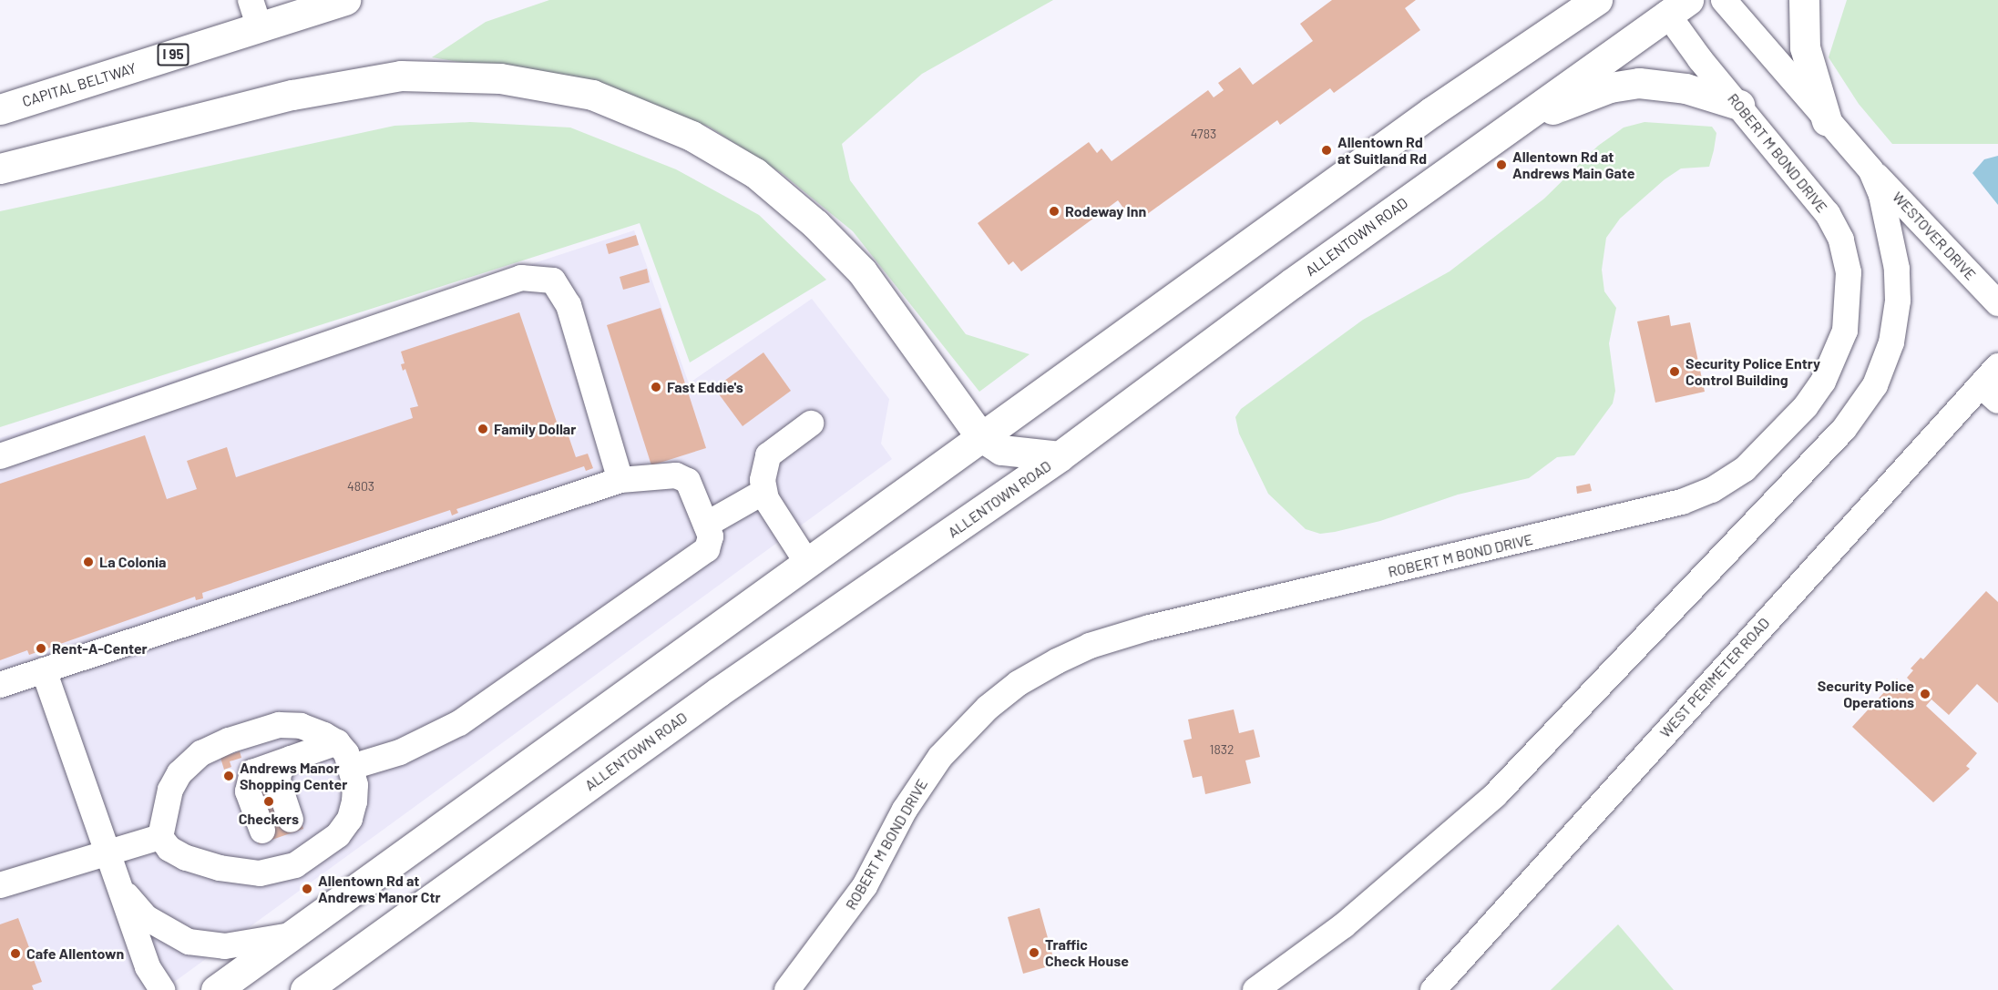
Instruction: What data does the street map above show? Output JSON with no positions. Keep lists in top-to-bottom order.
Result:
{
  "streets": {
    "main road": ["I 95", "CAPITAL BELTWAY", "ALLENTOWN ROAD"],
    "street": ["ROBERT M BOND DRIVE", "WESTOVER DRIVE", "WEST PERIMETER ROAD"]
  },
  "crossings": [
    ["ROBERT M BOND DRIVE", "ALLENTOWN ROAD"]
  ],
  "places": [
    "Allentown Rd at Suitland Rd",
    "Allentown Rd at Andrews Main Gate",
    "Rodeway Inn",
    "Security Police Entry Control Building",
    "Fast Eddie's",
    "Family Dollar",
    "La Colonia",
    "Rent-A-Center",
    "Security Police Operations",
    "Andrews Manor Shopping Center",
    "Checkers",
    "Allentown Rd at Andrews Manor Ctr",
    "Traffic Check House",
    "Cafe Allentown"
  ],
  "house_numbers": ["4783", "4803", "1832"]
}
